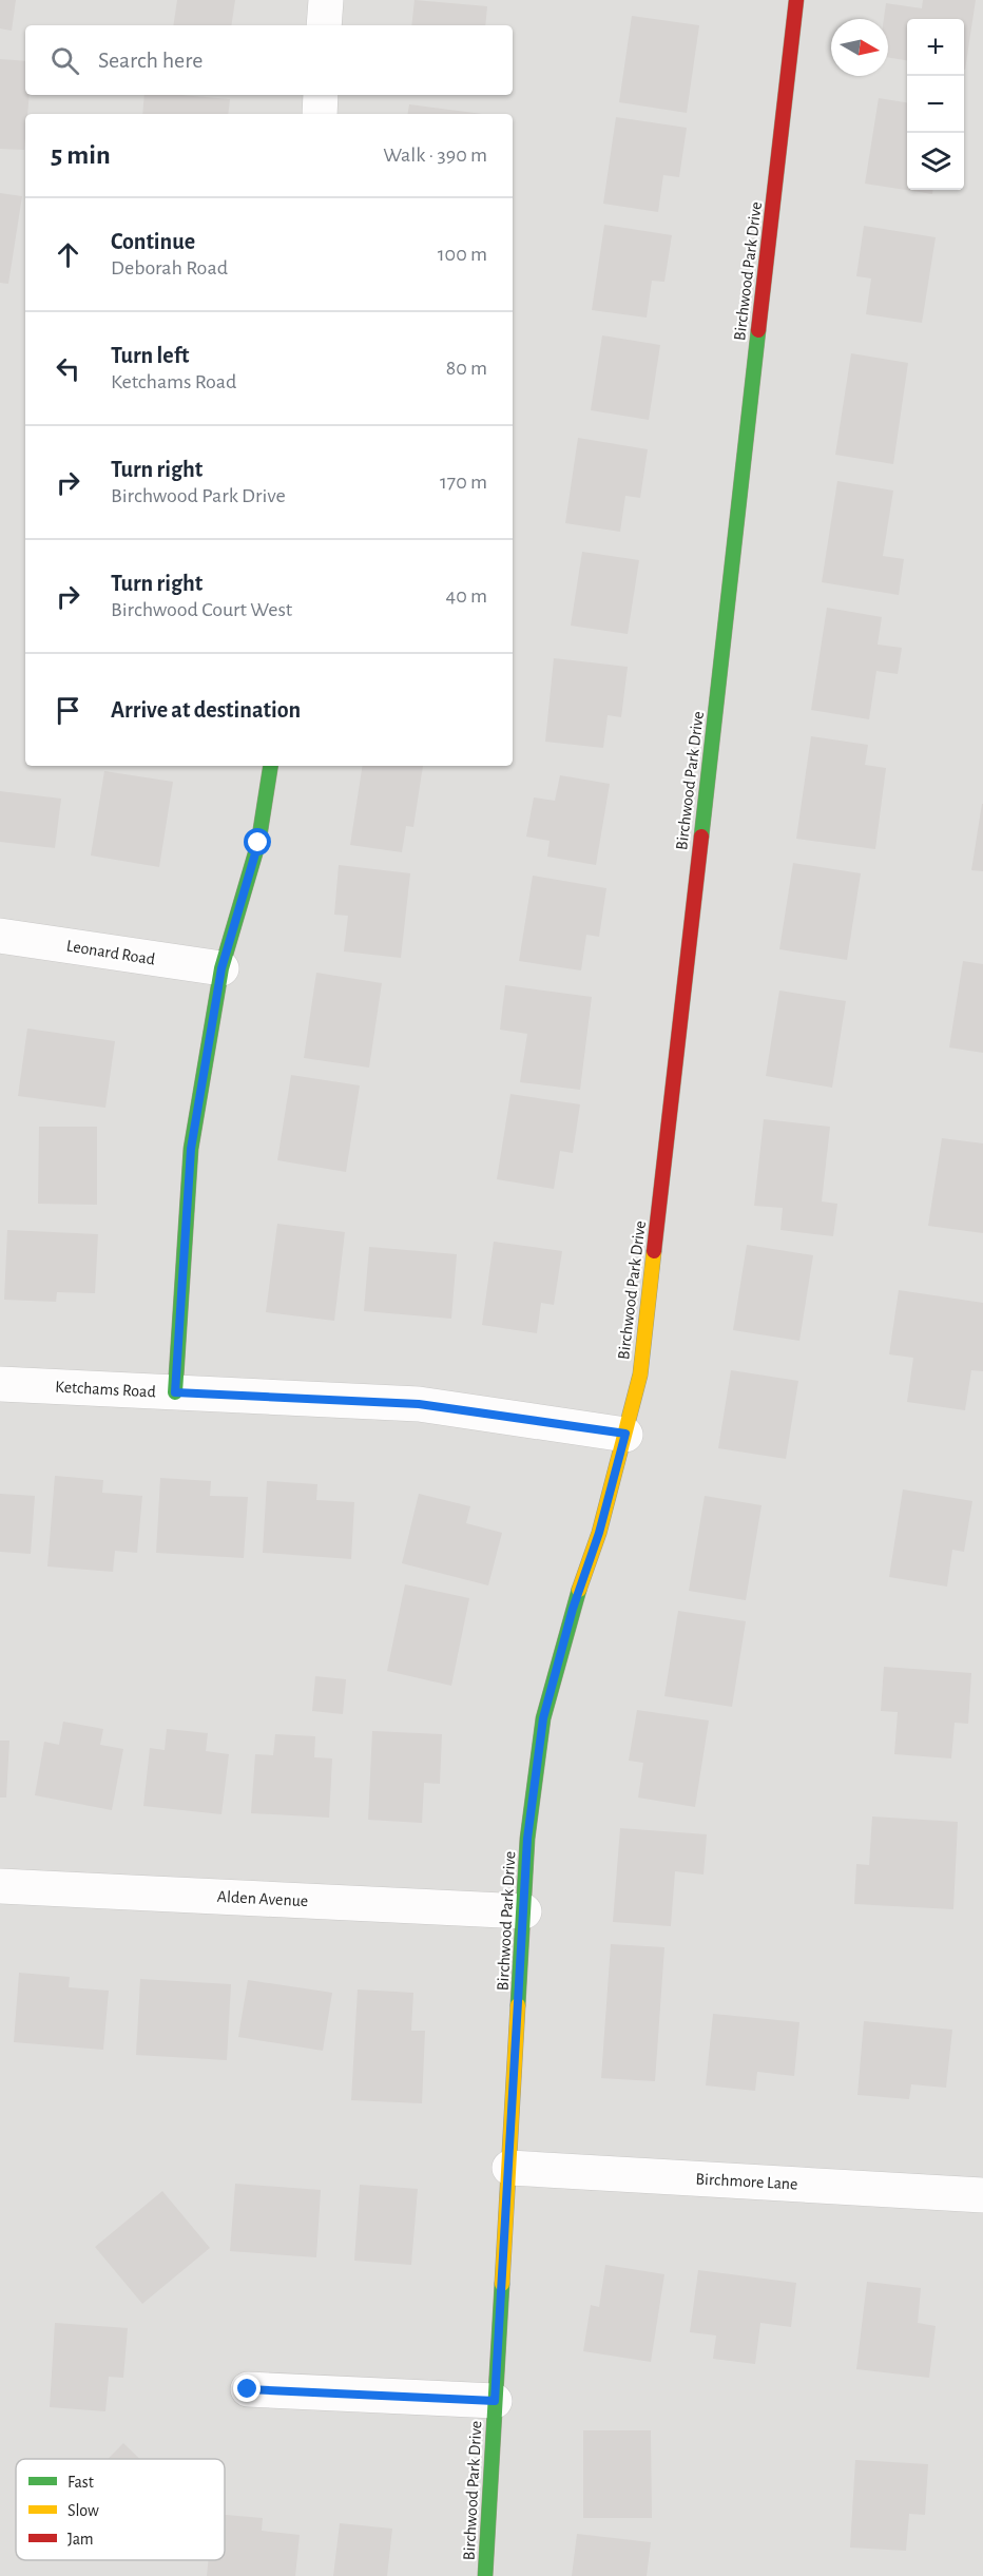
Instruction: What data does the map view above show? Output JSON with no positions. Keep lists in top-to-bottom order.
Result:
{
  "streets": {
    "street": [
      "Birchwood Park Drive",
      "Leonard Road",
      "Ketchams Road",
      "Alden Avenue",
      "Birchmore Lane"
    ]
  },
  "crossings": [
    ["Birchwood Park Drive", "Ketchams Road"],
    ["Birchwood Park Drive", "Alden Avenue"],
    ["Birchwood Park Drive", "Birchmore Lane"]
  ],
  "legend": ["Fast", "Slow", "Jam"],
  "north": "right",
  "page": {
    "map_buttons": ["+", "−"],
    "search": "Search here",
    "heading": ["5 min", "Walk · 390 m"],
    "list": [
      ["Continue", "Deborah Road", "100 m"],
      ["Turn left", "Ketchams Road", "80 m"],
      ["Turn right", "Birchwood Park Drive", "170 m"],
      ["Turn right", "Birchwood Court West", "40 m"],
      "Arrive at destination"
    ]
  }
}
